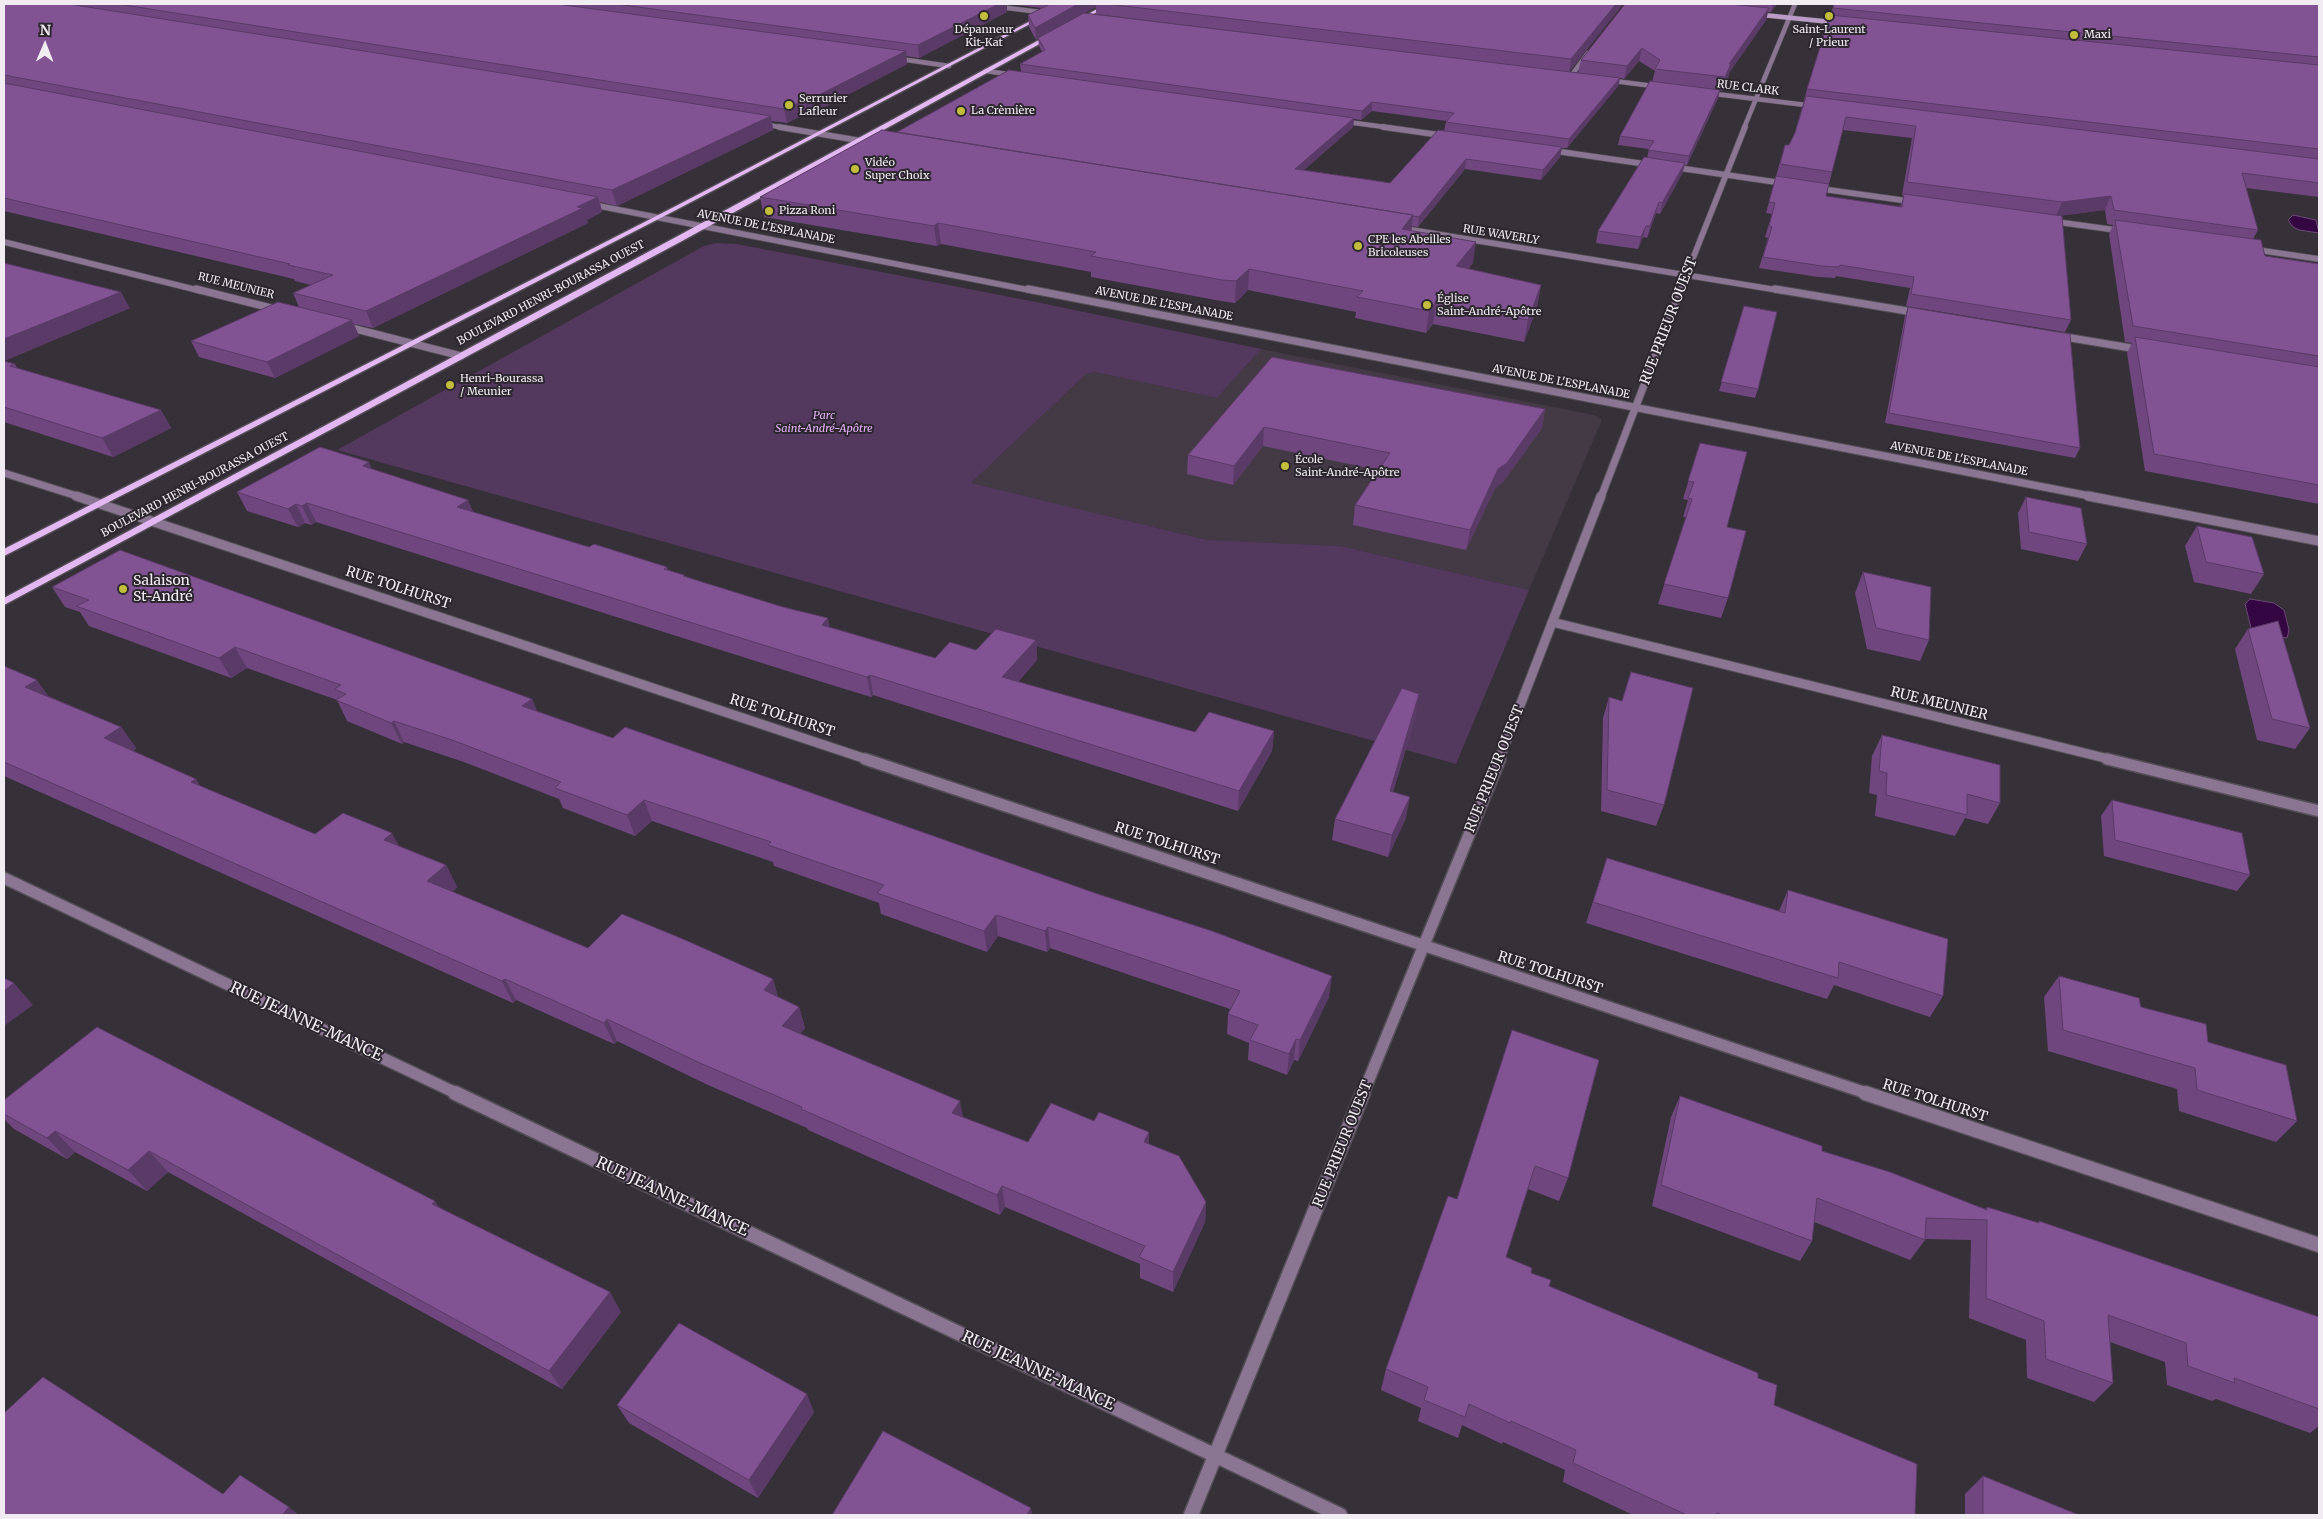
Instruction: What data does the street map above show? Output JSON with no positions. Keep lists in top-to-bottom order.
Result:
{
  "streets": {
    "main road": ["BOULEVARD HENRI-BOURASSA OUEST"],
    "street": [
      "RUE CLARK",
      "AVENUE DE L'ESPLANADE",
      "RUE WAVERLY",
      "RUE MEUNIER",
      "RUE PRIEUR OUEST",
      "RUE TOLHURST",
      "RUE JEANNE-MANCE"
    ]
  },
  "crossings": [
    ["RUE CLARK", "RUE PRIEUR OUEST"],
    ["AVENUE DE L'ESPLANADE", "BOULEVARD HENRI-BOURASSA OUEST"],
    ["AVENUE DE L'ESPLANADE", "RUE PRIEUR OUEST"],
    ["RUE WAVERLY", "RUE PRIEUR OUEST"],
    ["RUE MEUNIER", "RUE PRIEUR OUEST"],
    ["BOULEVARD HENRI-BOURASSA OUEST", "RUE TOLHURST"],
    ["RUE PRIEUR OUEST", "RUE TOLHURST"],
    ["RUE PRIEUR OUEST", "RUE JEANNE-MANCE"]
  ],
  "parks": ["Parc Saint-André-Apôtre"],
  "places": [
    "Dépanneur Kit-Kat",
    "Saint-Laurent / Prieur",
    "Maxi",
    "Serrurier Lafleur",
    "La Crèmière",
    "Vidéo Super Choix",
    "Pizza Roni",
    "CPE les Abeilles Bricoleuses",
    "Église Saint-André-Apôtre",
    "Henri-Bourassa / Meunier",
    "École Saint-André-Apôtre",
    "Salaison St-André"
  ],
  "north": "top"
}
